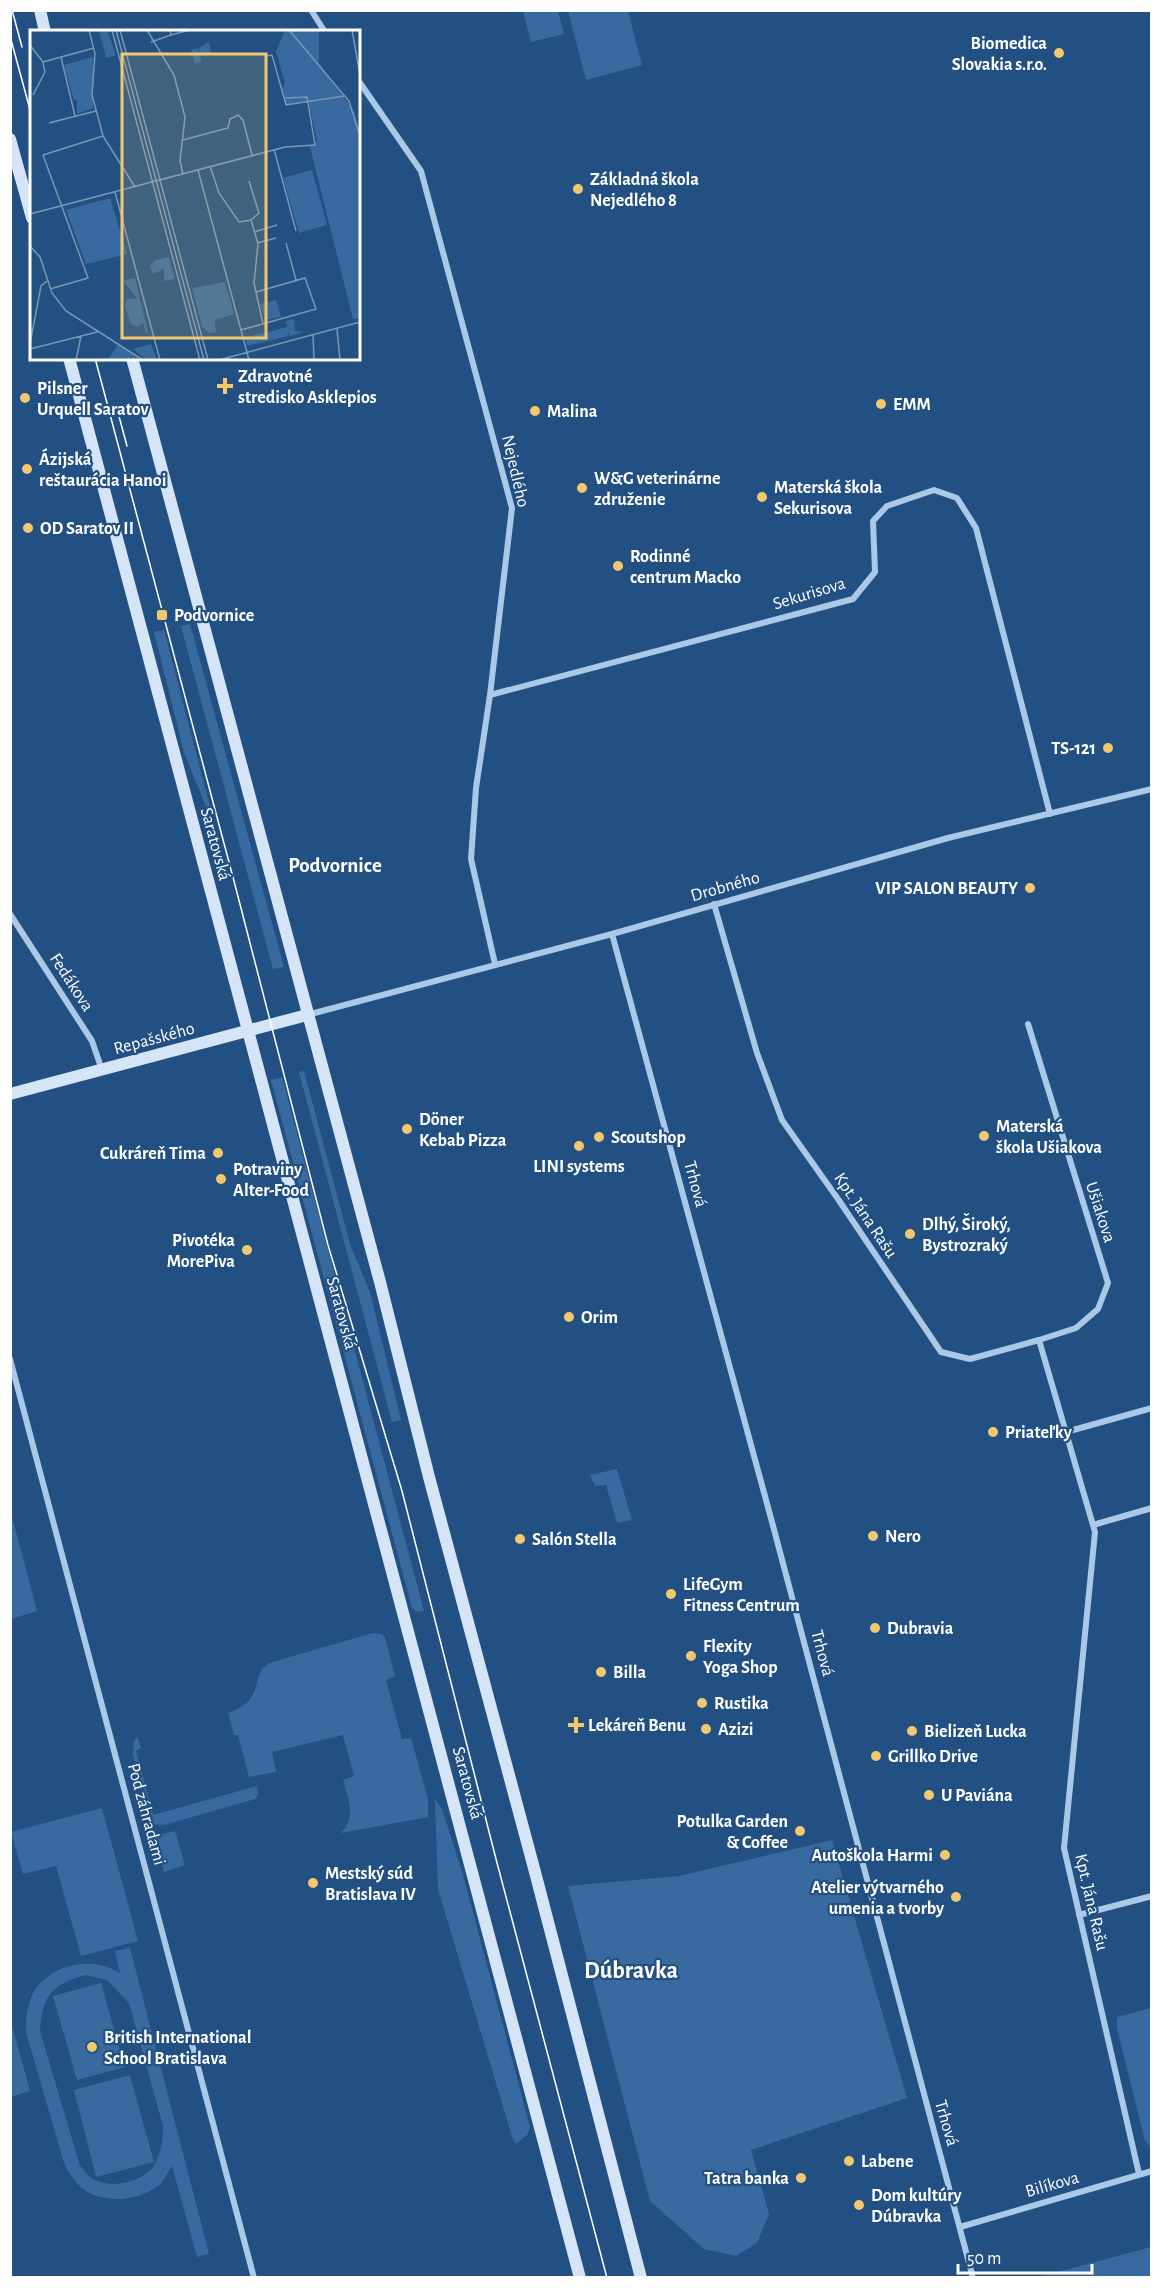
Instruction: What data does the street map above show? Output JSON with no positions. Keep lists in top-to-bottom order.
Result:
{
  "streets": {
    "main road": ["Saratovská", "Repašského"],
    "street": [
      "Nejedlého",
      "Sekurisova",
      "Drobného",
      "Fedákova",
      "Trhová",
      "Ušiakova",
      "Kpt. Jána Rašu",
      "Pod záhradami",
      "Bilíkova"
    ]
  },
  "crossings": [
    ["Nejedlého", "Sekurisova"],
    ["Nejedlého", "Drobného"],
    ["Sekurisova", "Drobného"],
    ["Saratovská", "Repašského"],
    ["Drobného", "Repašského"],
    ["Drobného", "Trhová"],
    ["Drobného", "Kpt. Jána Rašu"],
    ["Fedákova", "Repašského"],
    ["Trhová", "Bilíkova"],
    ["Ušiakova", "Kpt. Jána Rašu"],
    ["Kpt. Jána Rašu", "Bilíkova"]
  ],
  "districts": ["Podvornice", "Dúbravka"],
  "places": {
    "other": [
      "Biomedica Slovakia s.r.o.",
      "Základná škola Nejedlého 8",
      "Pilsner Urquell Saratov",
      "EMM",
      "Malina",
      "Ázijská reštaurácia Hanoi",
      "W&G veterinárne združenie",
      "Materská škola Sekurisova",
      "OD Saratov II",
      "Rodinné centrum Macko",
      "TS-121",
      "VIP SALON BEAUTY",
      "Döner Kebab Pizza",
      "Materská škola Ušiakova",
      "Scoutshop",
      "LINI systems",
      "Cukráreň Tima",
      "Potraviny Alter-Food",
      "Dlhý, Široký, Bystrozraký",
      "Pivotéka MorePiva",
      "Orim",
      "Priateľky",
      "Nero",
      "Salón Stella",
      "LifeGym Fitness Centrum",
      "Dubravia",
      "Flexity Yoga Shop",
      "Billa",
      "Rustika",
      "Azizi",
      "Bielizeň Lucka",
      "Grillko Drive",
      "U Paviána",
      "Potulka Garden & Coffee",
      "Autoškola Harmi",
      "Mestský súd Bratislava IV",
      "Atelier výtvarného umenia a tvorby",
      "British International School Bratislava",
      "Labene",
      "Tatra banka",
      "Dom kultúry Dúbravka"
    ],
    "health": ["Zdravotné stredisko Asklepios", "Lekáreň Benu"],
    "transit": ["Podvornice"]
  },
  "scale_bar": "50 m"
}
